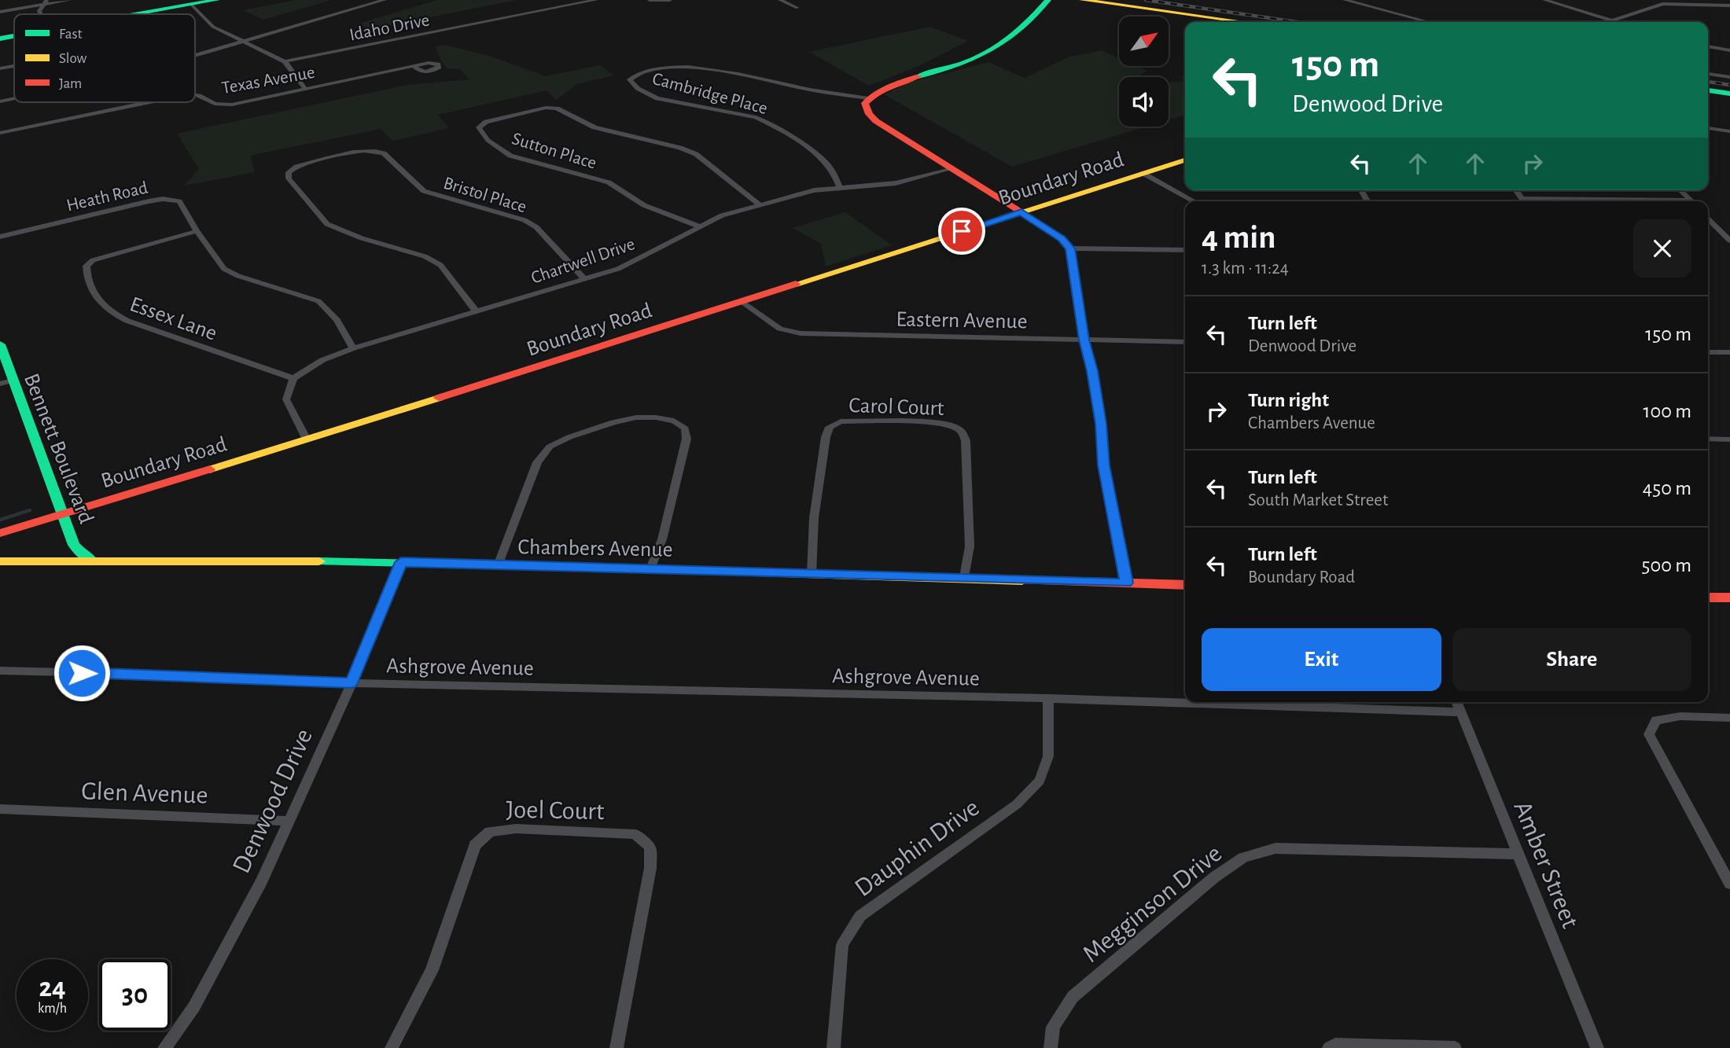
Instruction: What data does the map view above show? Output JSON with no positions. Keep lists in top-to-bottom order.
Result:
{
  "streets": {
    "main road": ["Boundary Road", "Bennett Boulevard", "Chambers Avenue"],
    "street": [
      "Idaho Drive",
      "Texas Avenue",
      "Cambridge Place",
      "Sutton Place",
      "Bristol Place",
      "Heath Road",
      "Chartwell Drive",
      "Essex Lane",
      "Eastern Avenue",
      "Carol Court",
      "Ashgrove Avenue",
      "Glen Avenue",
      "Denwood Drive",
      "Joel Court",
      "Dauphin Drive",
      "Amber Street",
      "Megginson Drive"
    ]
  },
  "crossings": [
    ["Cambridge Place", "Chartwell Drive"],
    ["Sutton Place", "Chartwell Drive"],
    ["Boundary Road", "Eastern Avenue"],
    ["Boundary Road", "Bennett Boulevard"],
    ["Bristol Place", "Chartwell Drive"],
    ["Heath Road", "Chartwell Drive"],
    ["Heath Road", "Essex Lane"],
    ["Chartwell Drive", "Essex Lane"],
    ["Carol Court", "Chambers Avenue"],
    ["Bennett Boulevard", "Chambers Avenue"],
    ["Chambers Avenue", "Denwood Drive"],
    ["Ashgrove Avenue", "Denwood Drive"],
    ["Ashgrove Avenue", "Dauphin Drive"],
    ["Ashgrove Avenue", "Amber Street"],
    ["Glen Avenue", "Denwood Drive"],
    ["Amber Street", "Megginson Drive"]
  ],
  "legend": ["Fast", "Slow", "Jam"],
  "north": "top right",
  "page": {
    "turn": ["150 m", "Denwood Drive"],
    "heading": ["4 min", "1.3 km · 11:24"],
    "list": [
      {
        "name": "Turn left",
        "note": "Denwood Drive",
        "value": "150 m"
      },
      {
        "name": "Turn right",
        "note": "Chambers Avenue",
        "value": "100 m"
      },
      {
        "name": "Turn left",
        "note": "South Market Street",
        "value": "450 m"
      },
      {
        "name": "Turn left",
        "note": "Boundary Road",
        "value": "500 m"
      }
    ],
    "buttons": ["Exit", "Share"],
    "speed": "24 km/h",
    "limit": "30"
  }
}
